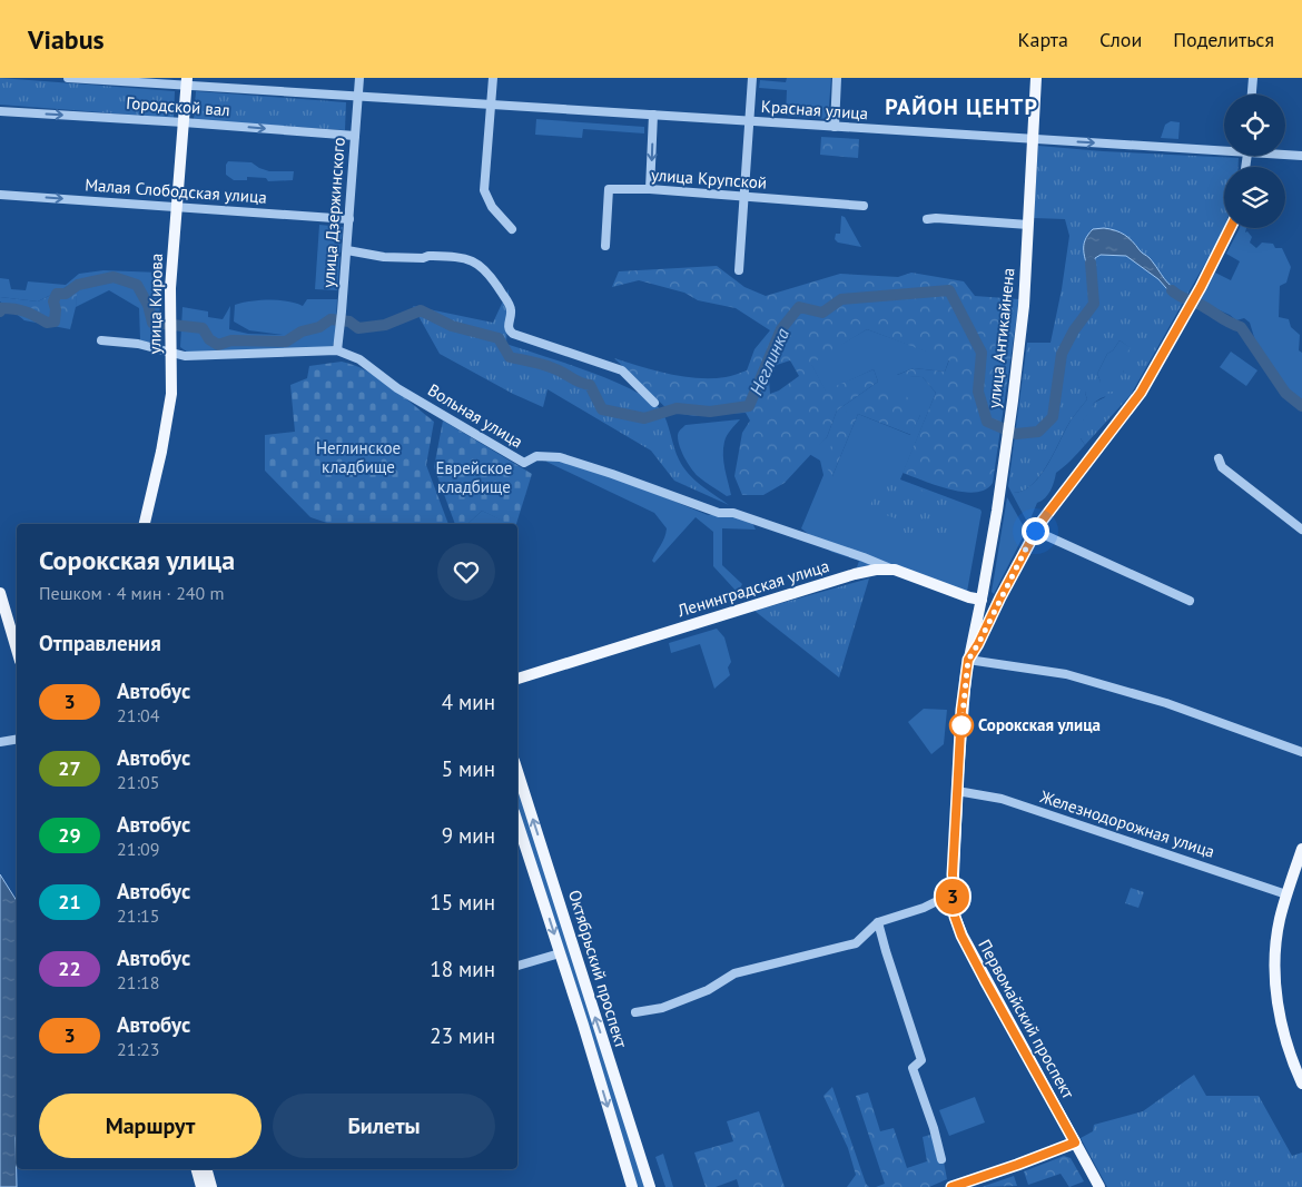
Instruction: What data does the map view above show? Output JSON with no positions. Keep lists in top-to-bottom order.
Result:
{
  "streets": {
    "main road": [
      "улица Кирова",
      "улица Антикайнена",
      "Ленинградская улица",
      "Октябрьский проспект",
      "Первомайский проспект"
    ],
    "street": [
      "Городской вал",
      "Красная улица",
      "улица Крупской",
      "Малая Слободская улица",
      "улица Дзержинского",
      "Вольная улица",
      "Железнодорожная улица"
    ]
  },
  "crossings": [
    ["Городской вал", "улица Дзержинского"],
    ["Городской вал", "улица Кирова"],
    ["Красная улица", "улица Дзержинского"],
    ["Красная улица", "улица Кирова"],
    ["Красная улица", "улица Антикайнена"],
    ["Малая Слободская улица", "улица Дзержинского"],
    ["Малая Слободская улица", "улица Кирова"],
    ["улица Дзержинского", "Вольная улица"],
    ["улица Кирова", "Вольная улица"],
    ["улица Антикайнена", "Ленинградская улица"],
    ["улица Антикайнена", "Первомайский проспект"],
    ["Вольная улица", "Ленинградская улица"],
    ["Ленинградская улица", "Первомайский проспект"],
    ["Железнодорожная улица", "Первомайский проспект"]
  ],
  "one_way": ["Городской вал", "Малая Слободская улица"],
  "districts": ["РАЙОН ЦЕНТР"],
  "water": ["Неглинка"],
  "parks": ["Неглинское кладбище", "Еврейское кладбище"],
  "places": ["Сорокская улица"],
  "lines": ["bus line 3"],
  "page": {
    "header": "Viabus",
    "nav": ["Карта", "Слои", "Поделиться"],
    "on_map": "3",
    "heading": [
      ["Сорокская улица", "Пешком · 4 мин · 240 m"],
      "Отправления"
    ],
    "list": [
      {
        "mark": "3",
        "name": "Автобус",
        "note": "21:04",
        "value": "4 мин"
      },
      {
        "mark": "27",
        "name": "Автобус",
        "note": "21:05",
        "value": "5 мин"
      },
      {
        "mark": "29",
        "name": "Автобус",
        "note": "21:09",
        "value": "9 мин"
      },
      {
        "mark": "21",
        "name": "Автобус",
        "note": "21:15",
        "value": "15 мин"
      },
      {
        "mark": "22",
        "name": "Автобус",
        "note": "21:18",
        "value": "18 мин"
      },
      {
        "mark": "3",
        "name": "Автобус",
        "note": "21:23",
        "value": "23 мин"
      }
    ],
    "buttons": ["Маршрут", "Билеты"]
  }
}
